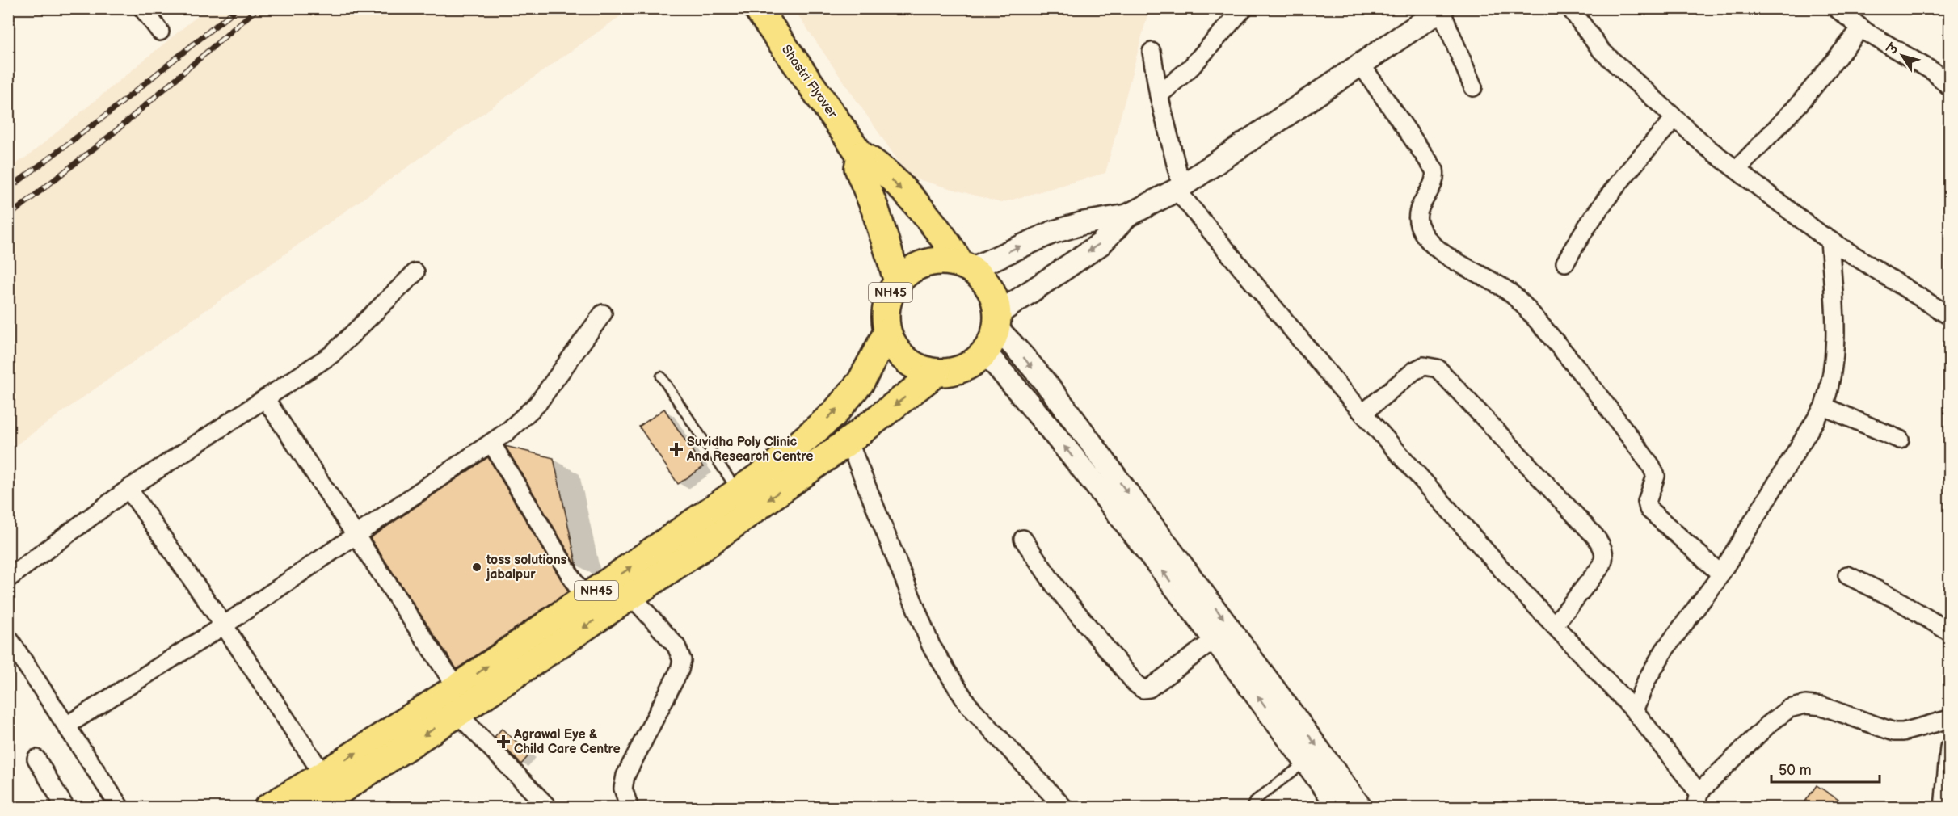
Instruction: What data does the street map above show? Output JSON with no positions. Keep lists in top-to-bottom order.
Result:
{
  "streets": {
    "highway": ["Shastri Flyover", "NH45"]
  },
  "crossings": [
    ["Shastri Flyover", "NH45"]
  ],
  "places": {
    "health": ["Suvidha Poly Clinic And Research Centre", "Agrawal Eye & Child Care Centre"],
    "other": ["toss solutions jabalpur"]
  },
  "scale_bar": "50 m",
  "north": "top left"
}
